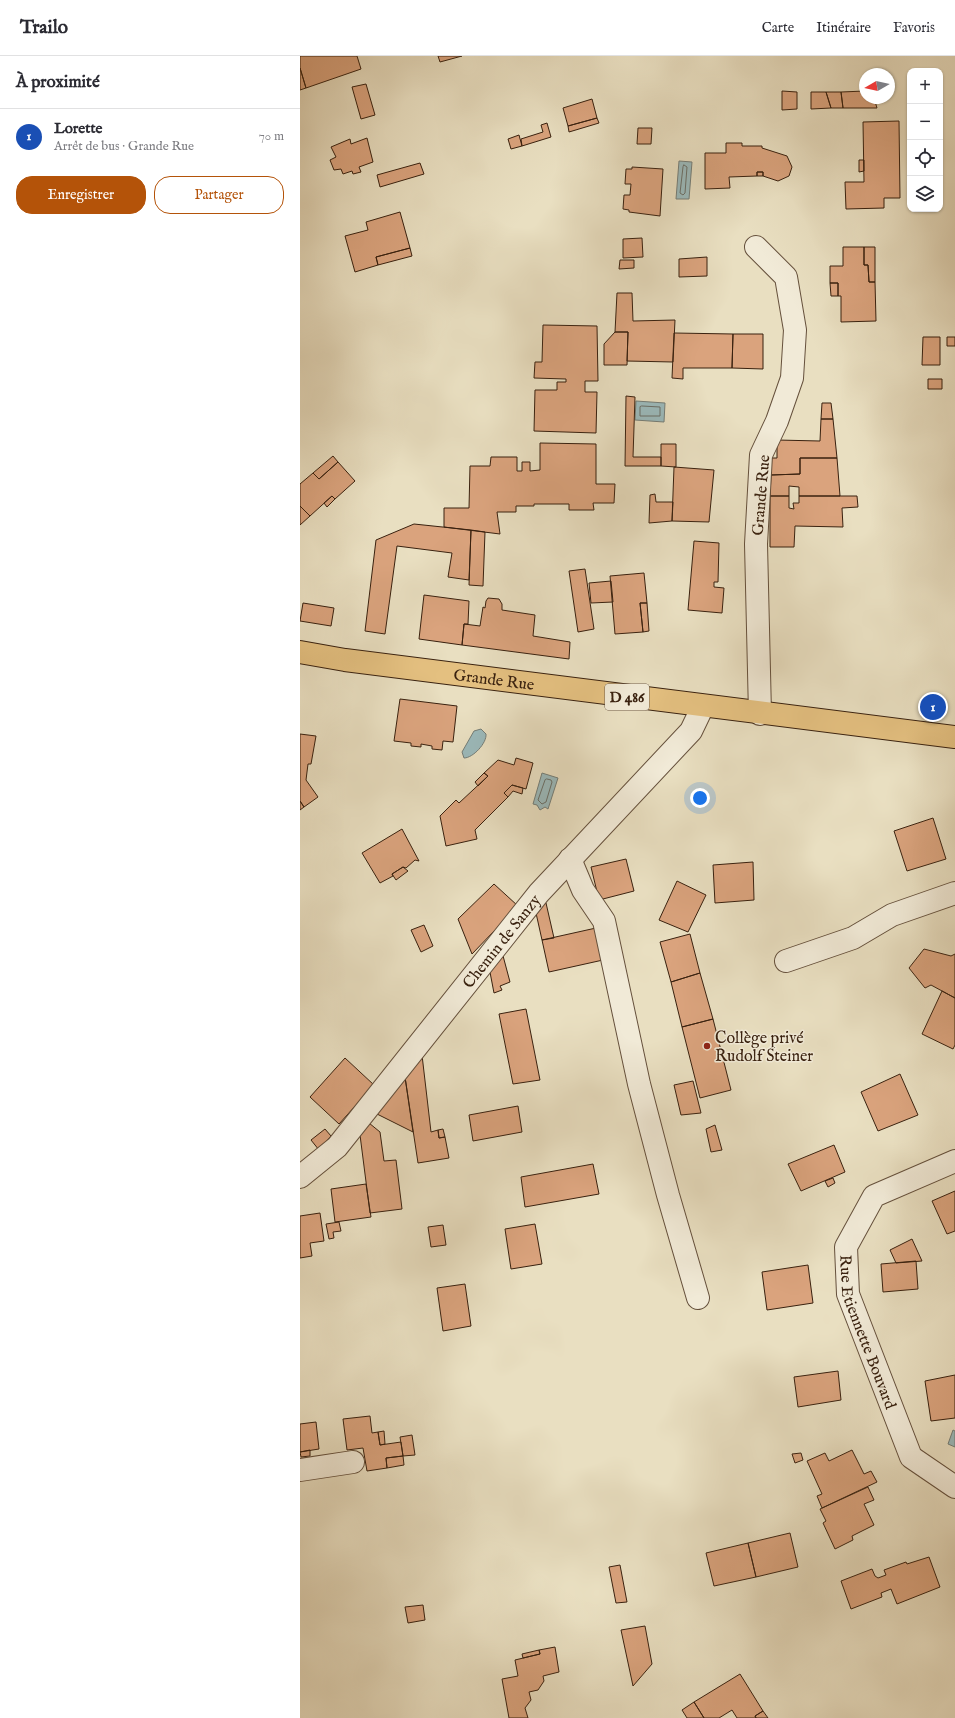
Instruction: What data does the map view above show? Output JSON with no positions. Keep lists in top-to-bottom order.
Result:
{
  "streets": {
    "main road": ["Grande Rue", "D 486"],
    "street": ["Chemin de Sanzy", "Rue Etiennette Bouvard"]
  },
  "crossings": [
    ["Grande Rue", "Chemin de Sanzy"]
  ],
  "places": ["Collège privé Rudolf Steiner"],
  "north": "left",
  "page": {
    "header": "Trailo",
    "nav": ["Carte", "Itinéraire", "Favoris"],
    "heading": "À proximité",
    "map_buttons": ["+", "−"],
    "list": [
      {
        "mark": "1",
        "name": "Lorette",
        "note": "Arrêt de bus · Grande Rue",
        "value": "70 m"
      }
    ],
    "buttons": ["Enregistrer", "Partager"],
    "pins": "1"
  }
}
